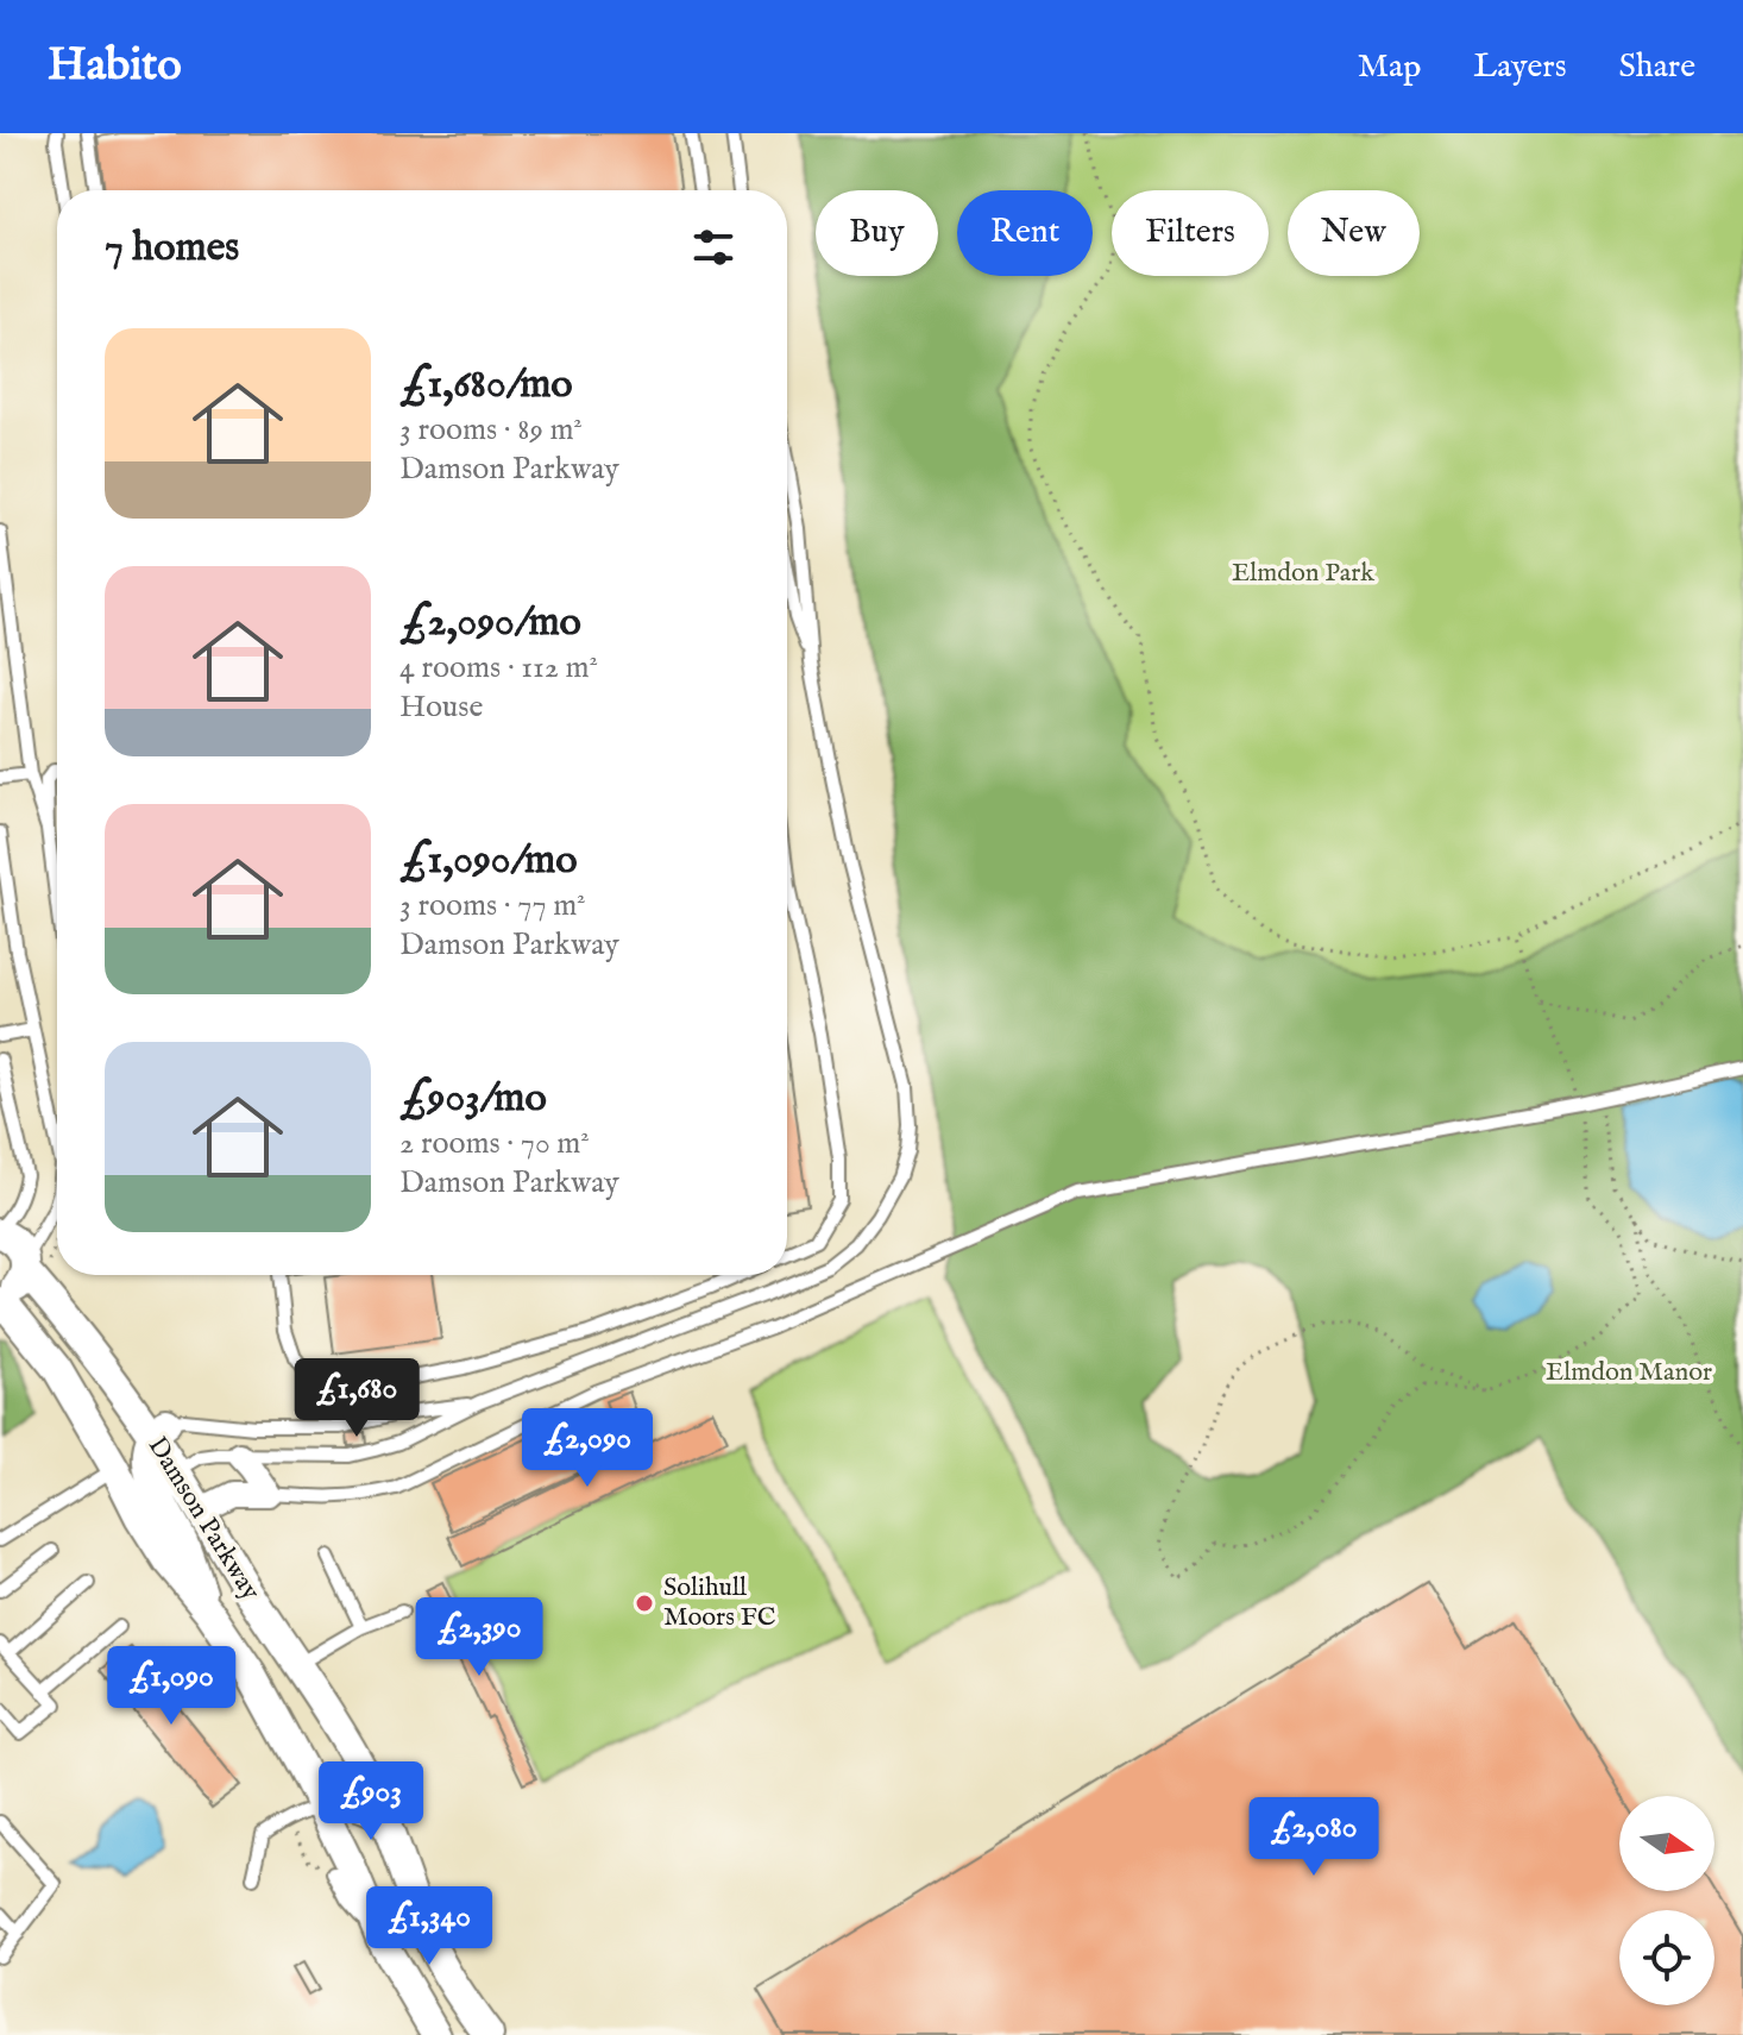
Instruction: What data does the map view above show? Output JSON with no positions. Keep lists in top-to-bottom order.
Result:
{
  "streets": {
    "street": ["Damson Parkway"]
  },
  "parks": ["Elmdon Park", "Elmdon Manor"],
  "places": ["Solihull Moors FC"],
  "north": "right",
  "page": {
    "header": "Habito",
    "nav": ["Map", "Layers", "Share"],
    "chip": [
      "Buy",
      "Rent",
      "Filters",
      "New"
    ],
    "heading": "7 homes",
    "list": [
      {
        "name": "£1,680/mo",
        "note": "3 rooms · 89 m² · Damson Parkway"
      },
      {
        "name": "£2,090/mo",
        "note": "4 rooms · 112 m² · House"
      },
      {
        "name": "£1,090/mo",
        "note": "3 rooms · 77 m² · Damson Parkway"
      },
      {
        "name": "£903/mo",
        "note": "2 rooms · 70 m² · Damson Parkway"
      }
    ],
    "price": [
      "£1,680",
      "£2,090",
      "£2,390",
      "£1,090",
      "£903",
      "£2,080",
      "£1,340"
    ]
  }
}
